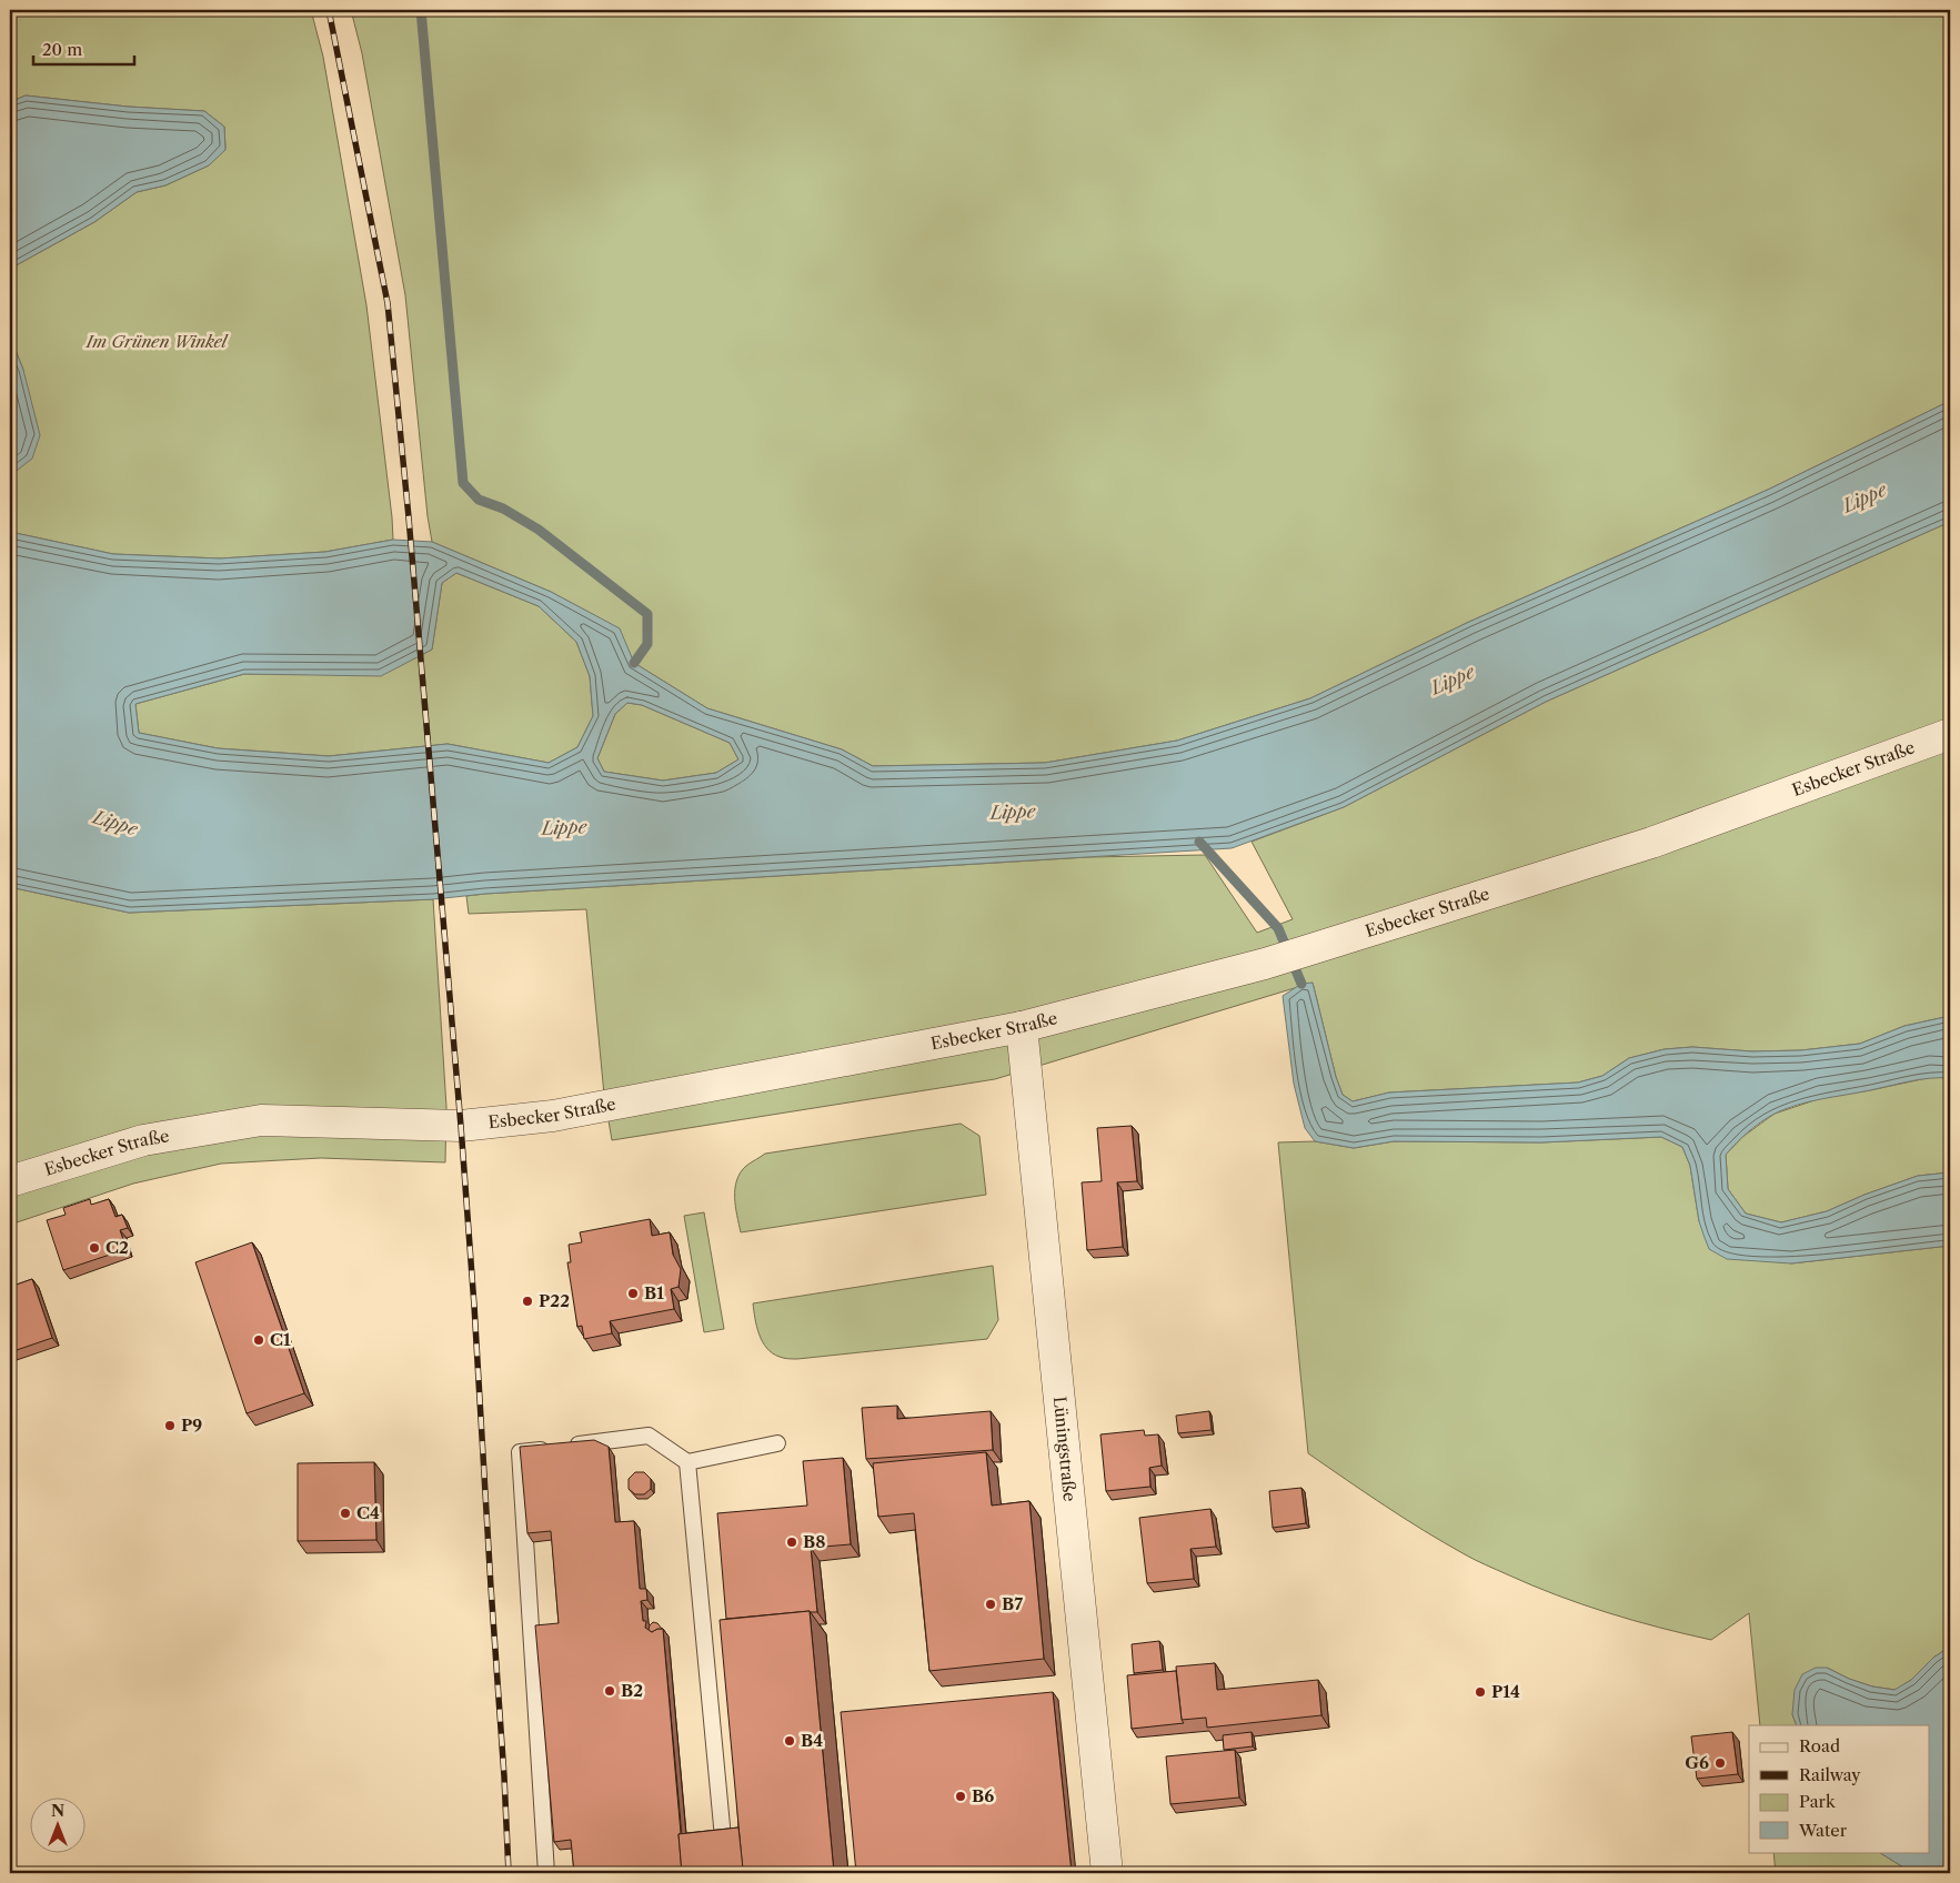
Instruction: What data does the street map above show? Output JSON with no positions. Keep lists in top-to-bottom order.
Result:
{
  "streets": {
    "street": ["Esbecker Straße", "Lüningstraße"]
  },
  "crossings": [
    ["Esbecker Straße", "Lüningstraße"]
  ],
  "water": ["Lippe"],
  "parks": ["Im Grünen Winkel"],
  "places": [
    "C2",
    "B1",
    "P22",
    "C1",
    "P9",
    "C4",
    "B8",
    "B7",
    "B2",
    "P14",
    "B4",
    "G6",
    "B6"
  ],
  "legend": [
    "Road",
    "Railway",
    "Park",
    "Water"
  ],
  "scale_bar": "20 m",
  "north": "top"
}
